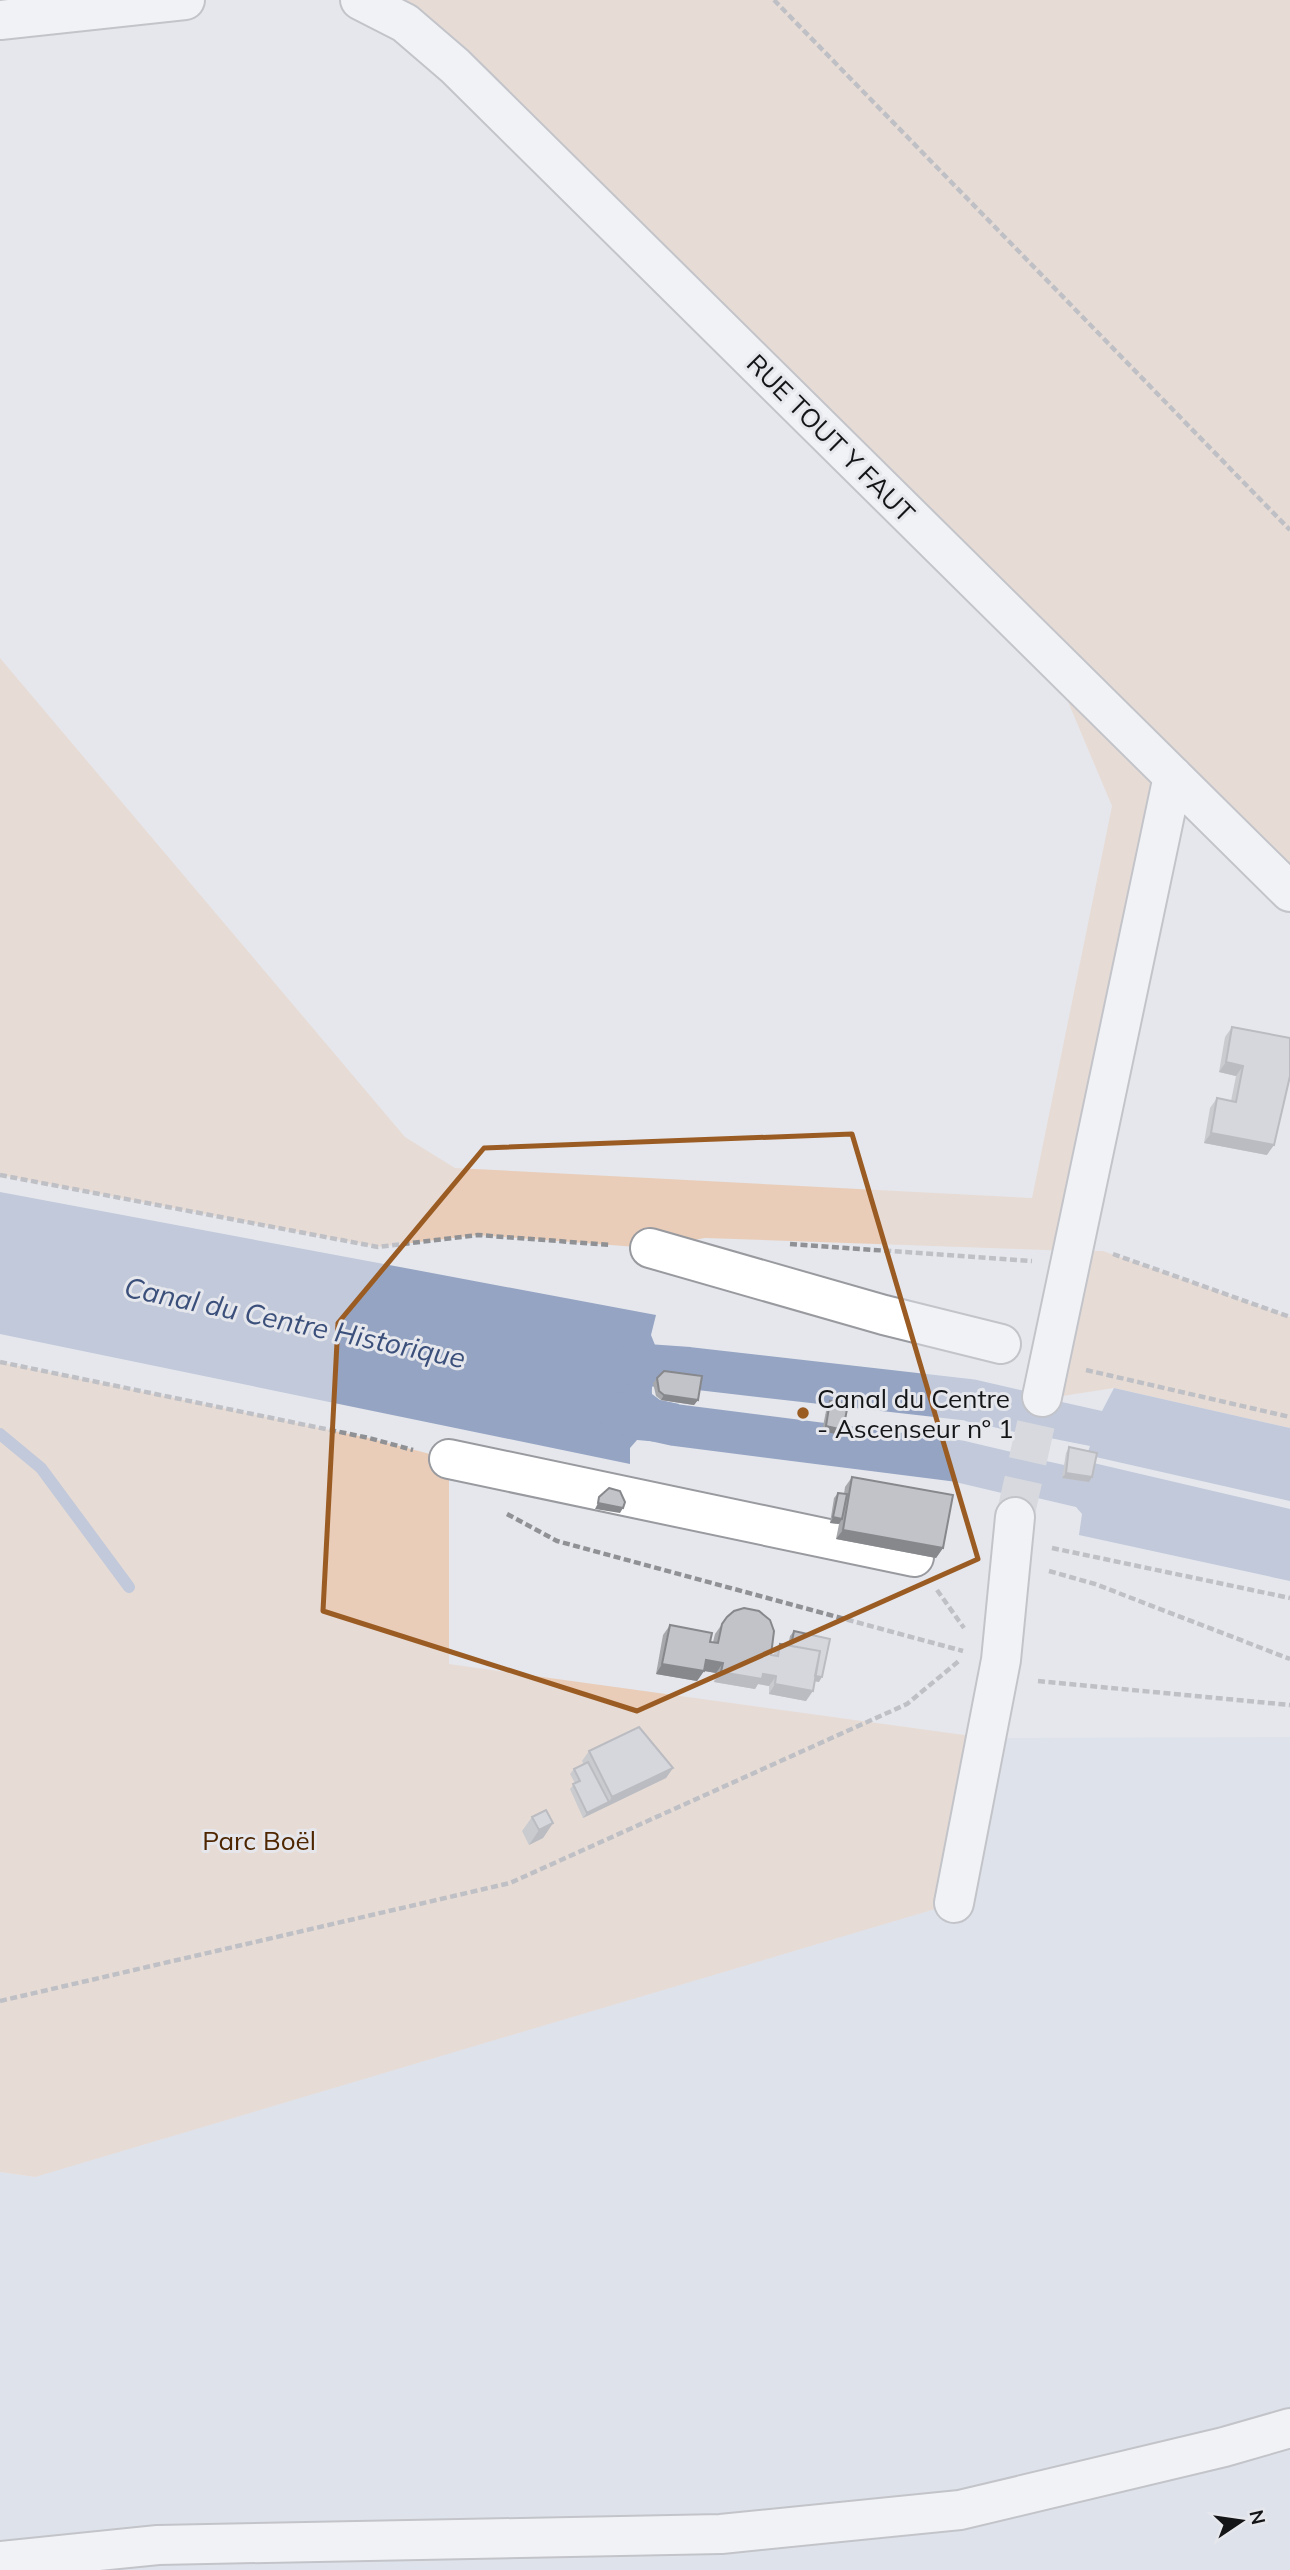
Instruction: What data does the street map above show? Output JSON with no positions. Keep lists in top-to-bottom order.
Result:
{
  "streets": {
    "street": ["RUE TOUT Y FAUT"]
  },
  "water": ["Canal du Centre Historique"],
  "parks": ["Parc Boël"],
  "places": ["Canal du Centre - Ascenseur n° 1"],
  "north": "right"
}
